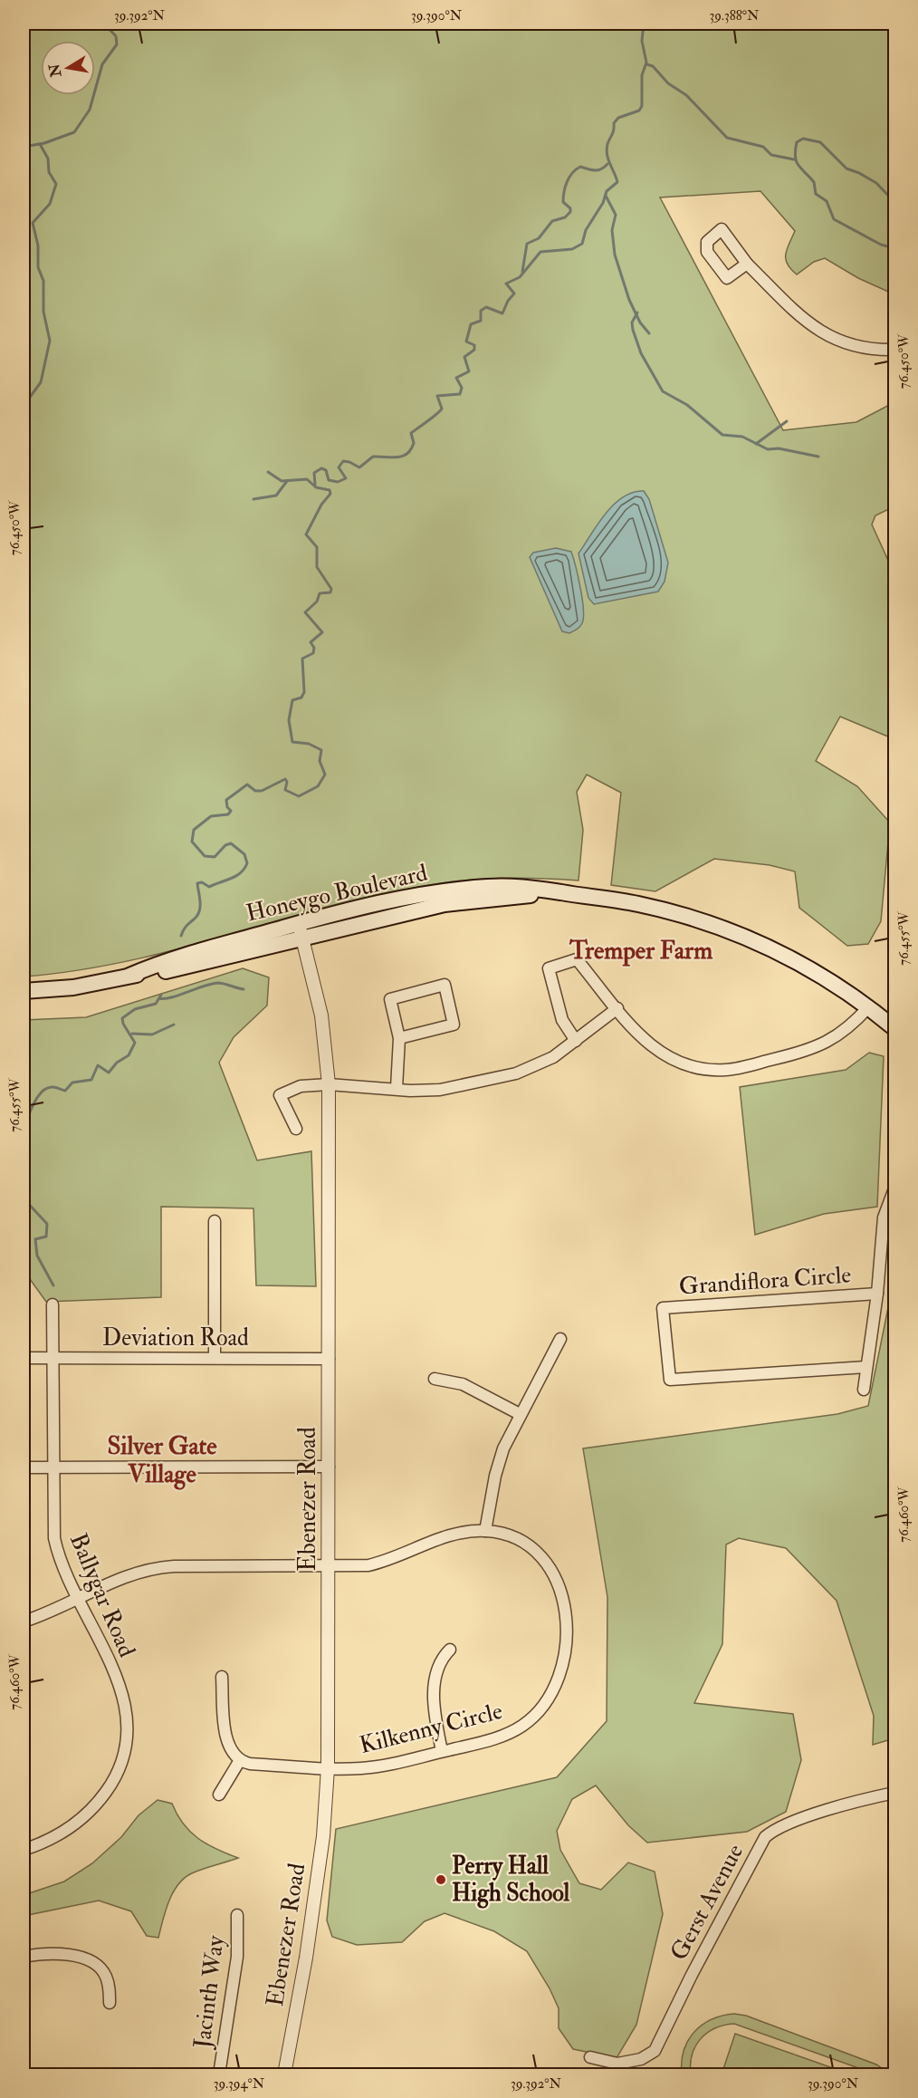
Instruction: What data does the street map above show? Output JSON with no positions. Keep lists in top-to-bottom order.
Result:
{
  "streets": {
    "main road": ["Honeygo Boulevard"],
    "street": [
      "Grandiflora Circle",
      "Deviation Road",
      "Ebenezer Road",
      "Ballygar Road",
      "Kilkenny Circle",
      "Gerst Avenue",
      "Jacinth Way"
    ]
  },
  "crossings": [
    ["Honeygo Boulevard", "Ebenezer Road"],
    ["Deviation Road", "Ebenezer Road"],
    ["Deviation Road", "Ballygar Road"],
    ["Ebenezer Road", "Kilkenny Circle"],
    ["Ballygar Road", "Kilkenny Circle"]
  ],
  "districts": ["Tremper Farm", "Silver Gate Village"],
  "places": ["Perry Hall High School"],
  "north": "left",
  "coordinates": [
    "39.392°N",
    "39.390°N",
    "39.388°N",
    "76.450°W",
    "76.455°W",
    "76.460°W",
    "39.394°N"
  ]
}
